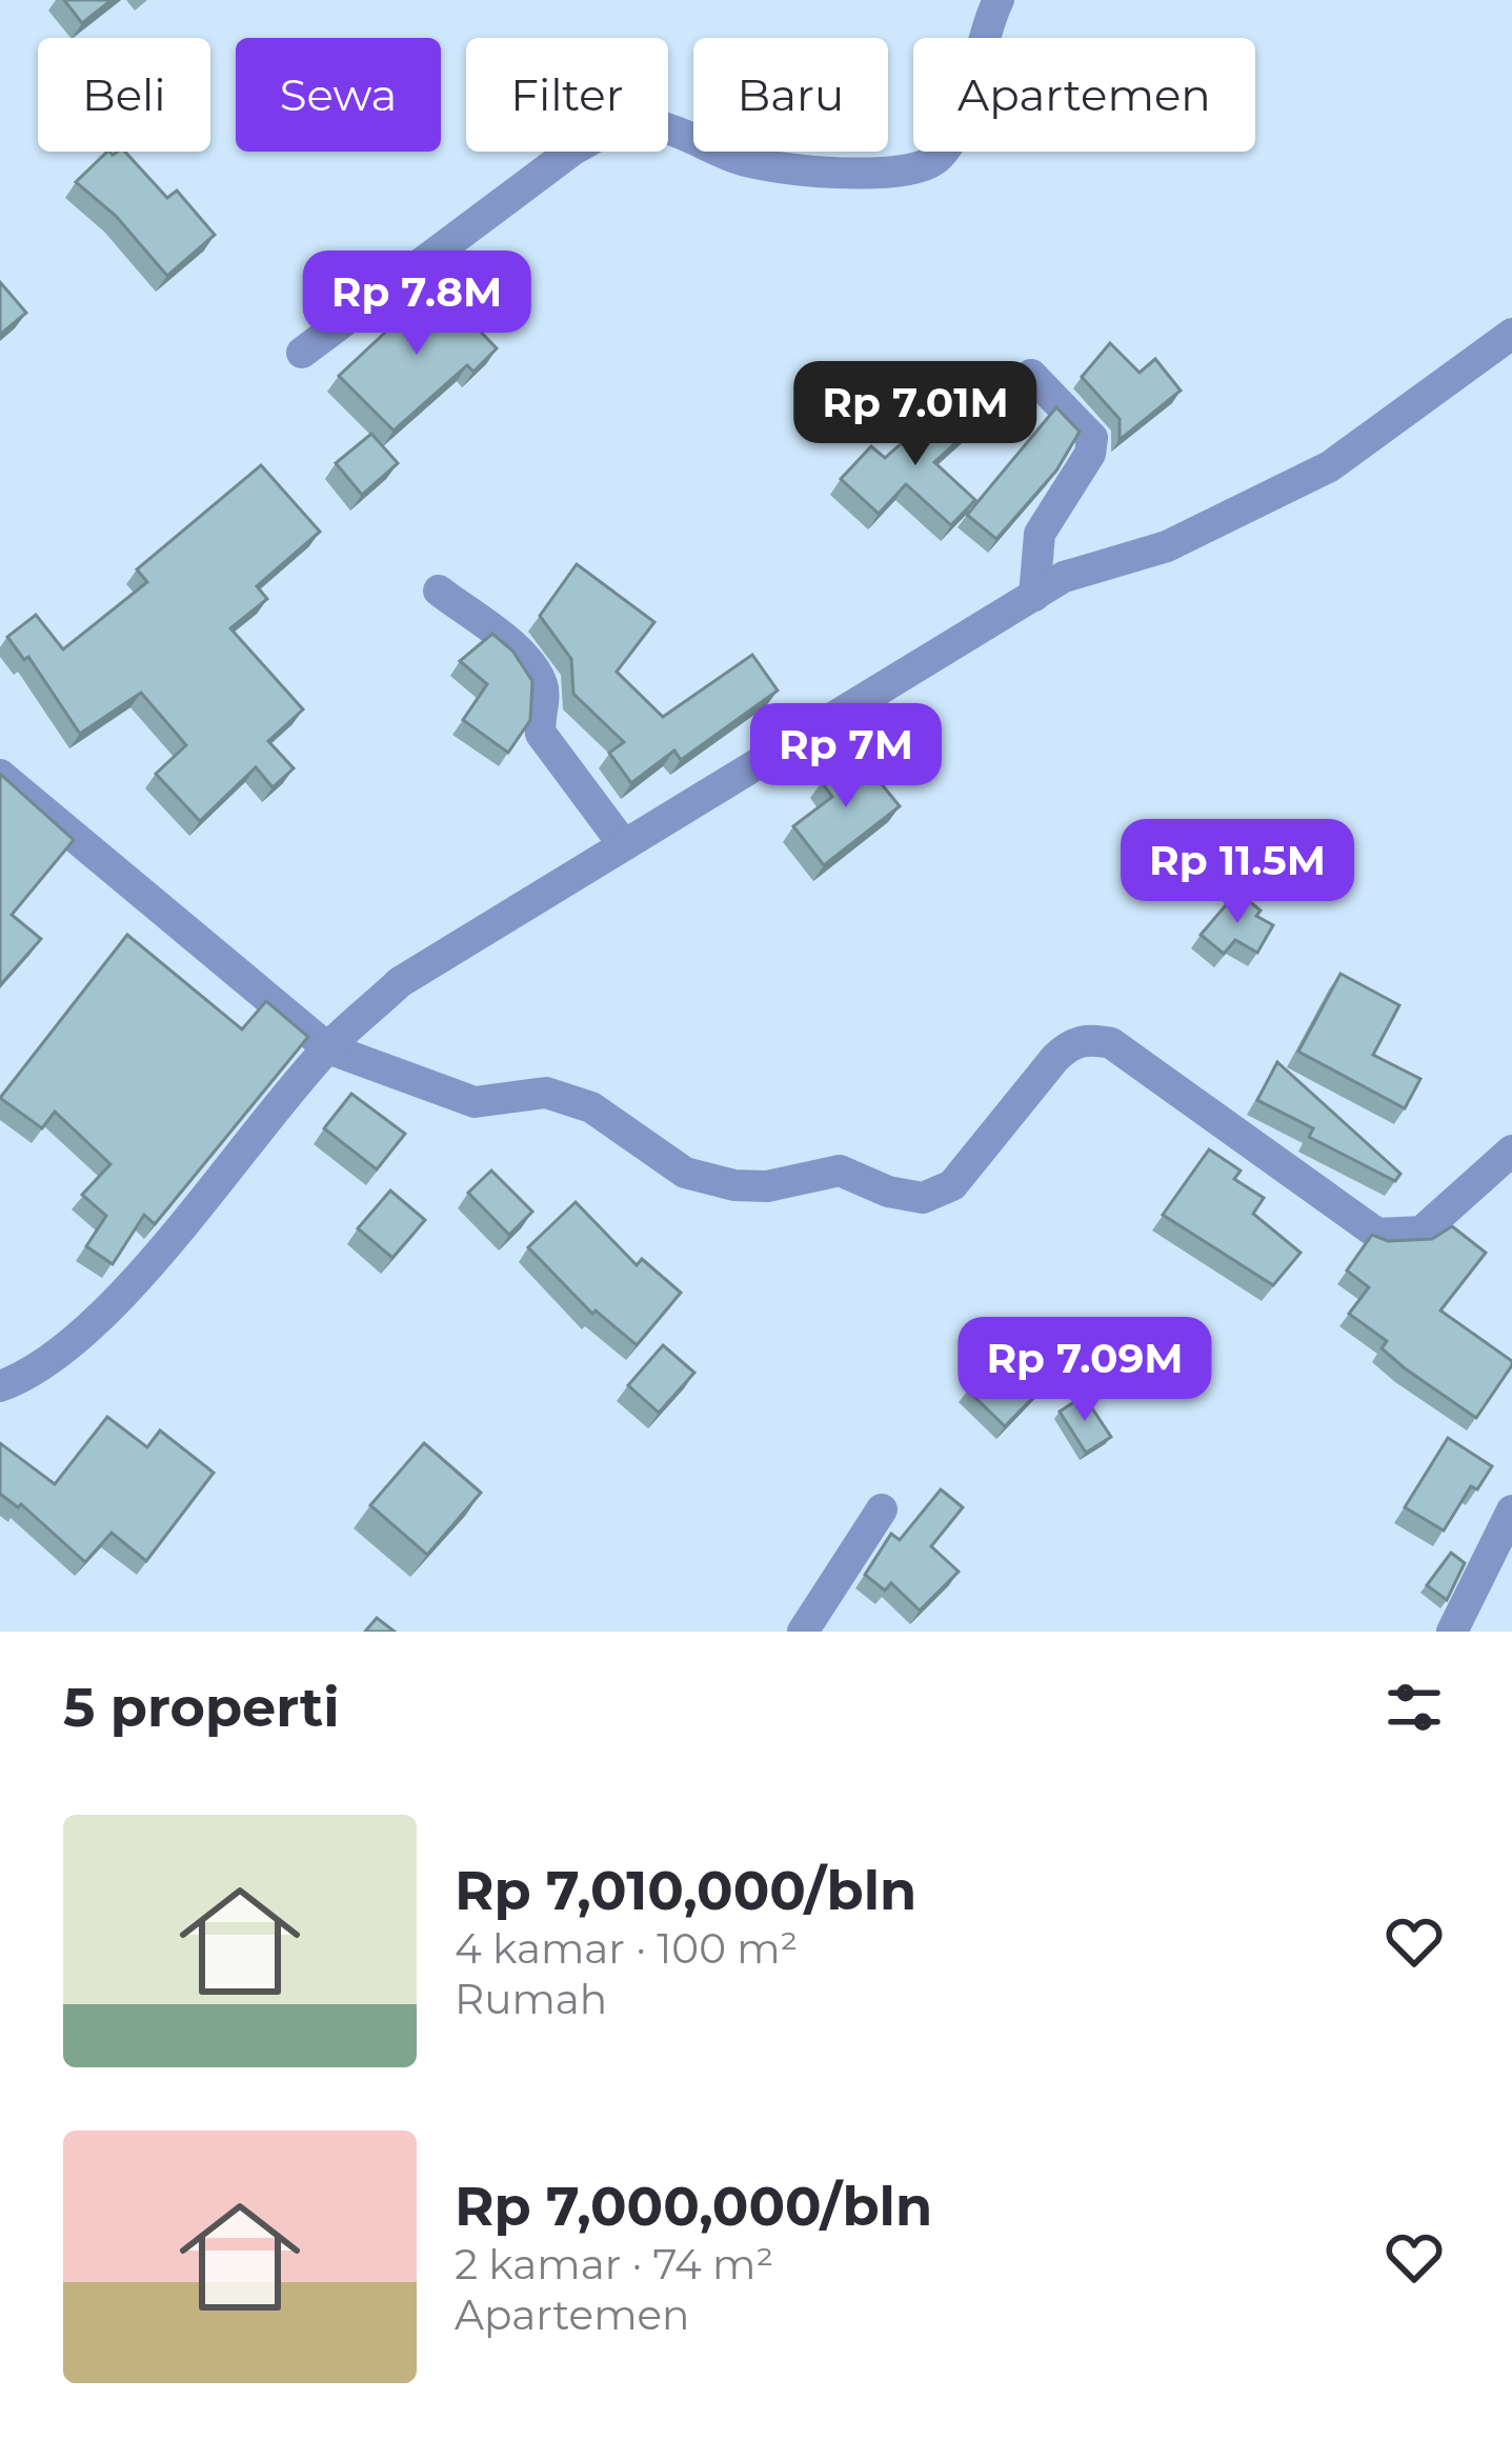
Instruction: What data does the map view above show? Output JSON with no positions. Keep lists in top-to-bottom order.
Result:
{
  "page": {
    "chip": [
      "Beli",
      "Sewa",
      "Filter",
      "Baru",
      "Apartemen"
    ],
    "price": [
      "Rp 7.8M",
      "Rp 7.01M",
      "Rp 7M",
      "Rp 11.5M",
      "Rp 7.09M"
    ],
    "heading": "5 properti",
    "list": [
      {
        "name": "Rp 7,010,000/bln",
        "note": "4 kamar · 100 m² · Rumah"
      },
      {
        "name": "Rp 7,000,000/bln",
        "note": "2 kamar · 74 m² · Apartemen"
      }
    ]
  }
}
